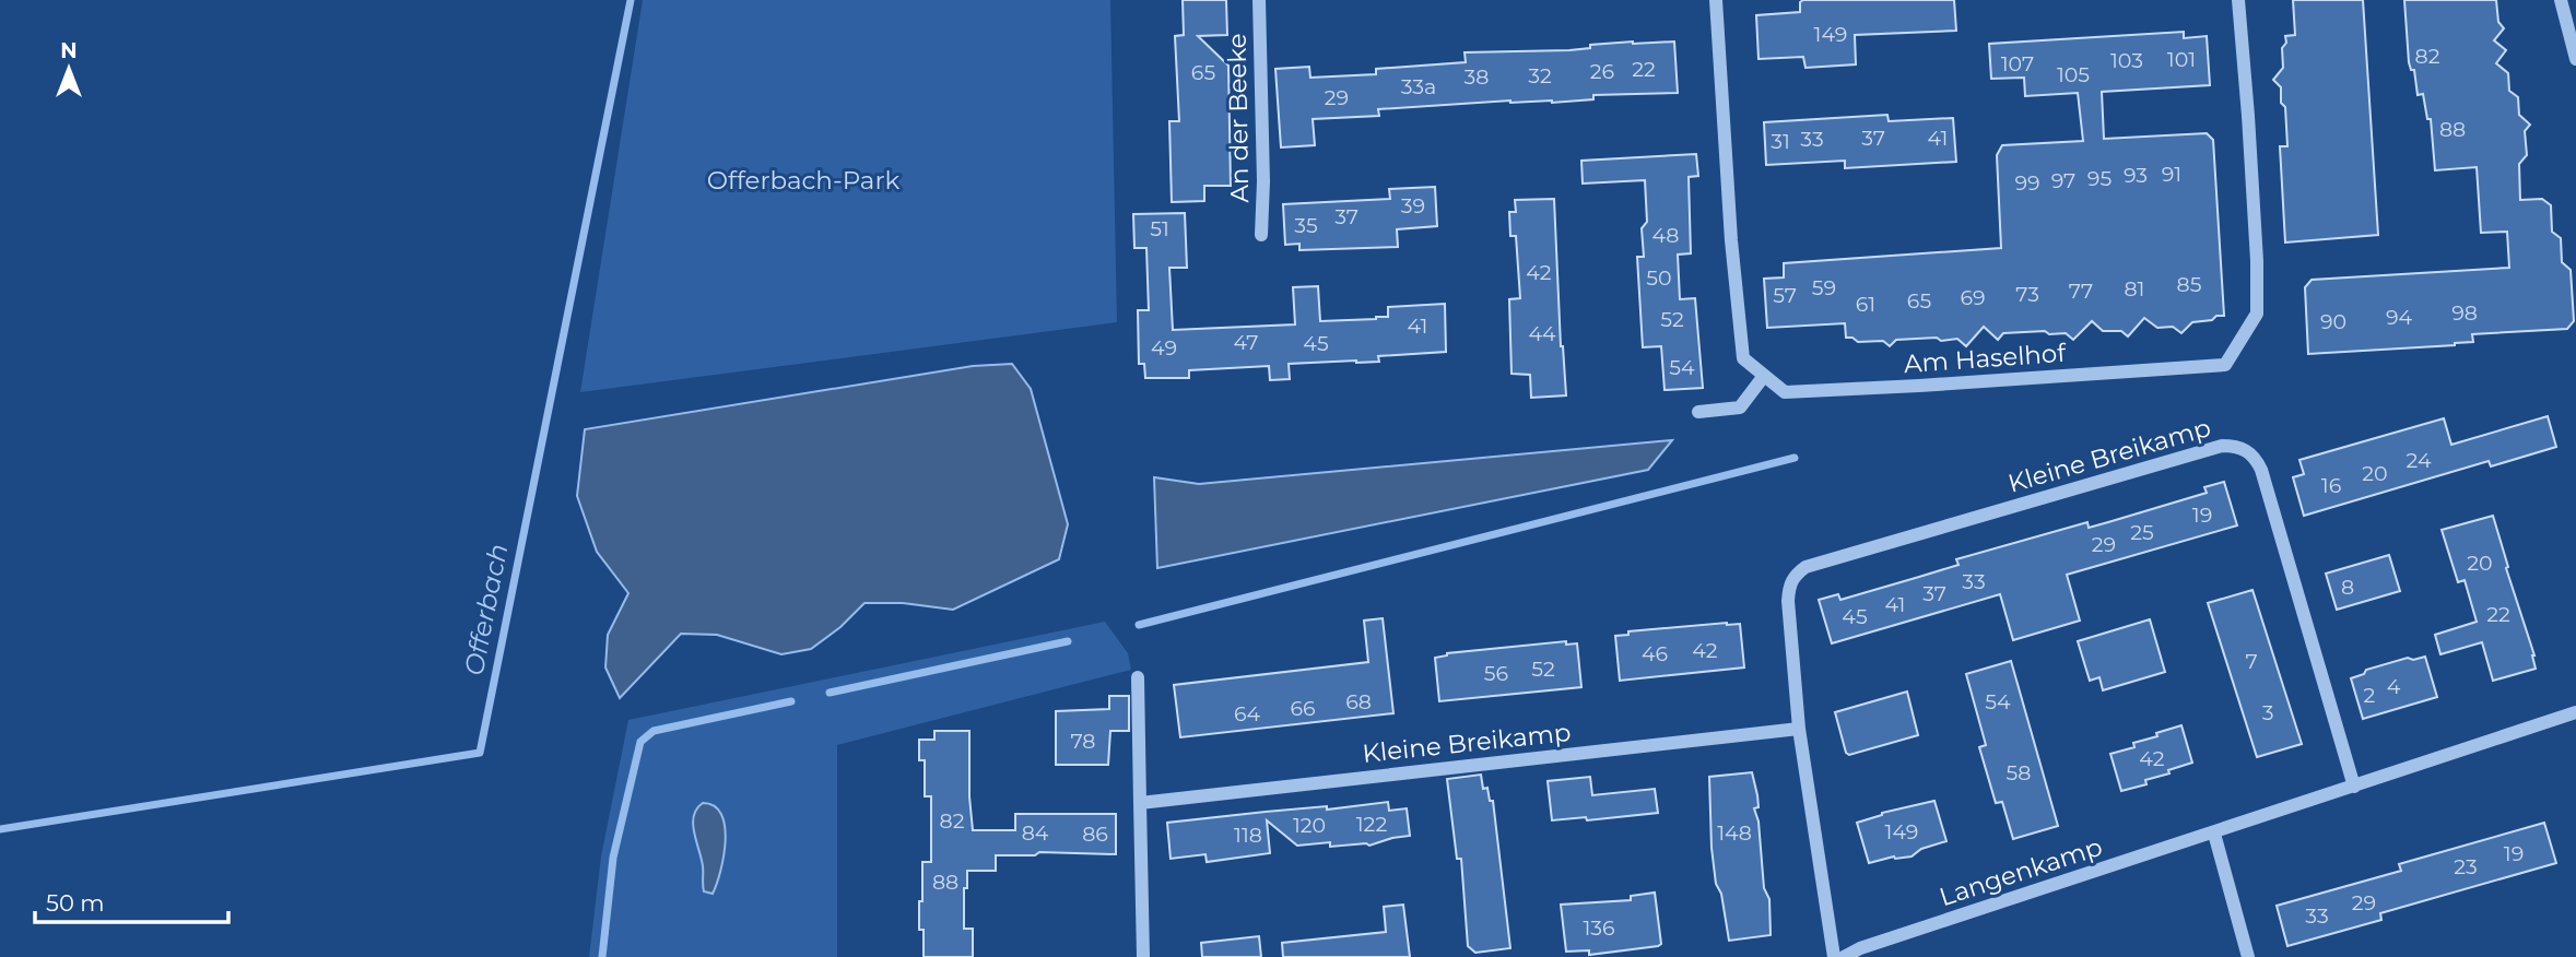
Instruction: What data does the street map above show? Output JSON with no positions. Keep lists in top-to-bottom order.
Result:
{
  "streets": {
    "street": [
      "An der Beeke",
      "Am Haselhof",
      "Kleine Breikamp",
      "Langenkamp"
    ]
  },
  "crossings": [
    ["Kleine Breikamp", "Langenkamp"]
  ],
  "water": ["Offerbach"],
  "parks": ["Offerbach-Park"],
  "house_numbers": [
    "149",
    "82",
    "101",
    "103",
    "107",
    "22",
    "26",
    "65",
    "105",
    "32",
    "38",
    "33a",
    "29",
    "88",
    "37",
    "41",
    "33",
    "31",
    "91",
    "93",
    "95",
    "97",
    "99",
    "39",
    "37",
    "35",
    "51",
    "48",
    "42",
    "50",
    "85",
    "59",
    "81",
    "77",
    "73",
    "57",
    "69",
    "65",
    "61",
    "98",
    "94",
    "52",
    "90",
    "41",
    "44",
    "47",
    "45",
    "49",
    "54",
    "24",
    "20",
    "16",
    "19",
    "25",
    "29",
    "20",
    "33",
    "8",
    "37",
    "41",
    "22",
    "45",
    "42",
    "46",
    "7",
    "52",
    "56",
    "4",
    "2",
    "68",
    "54",
    "66",
    "3",
    "64",
    "78",
    "42",
    "58",
    "82",
    "122",
    "120",
    "149",
    "84",
    "148",
    "86",
    "118",
    "19",
    "23",
    "88",
    "29",
    "33",
    "136"
  ],
  "scale_bar": "50 m",
  "north": "top"
}
